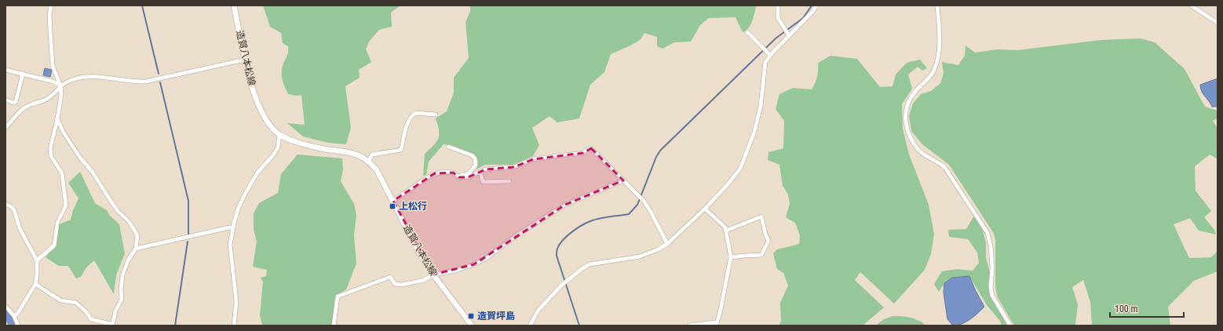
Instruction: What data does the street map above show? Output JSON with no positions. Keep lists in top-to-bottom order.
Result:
{
  "streets": {
    "main road": ["造賀八本松線"]
  },
  "places": {
    "transit": ["上松行", "造賀坪島"]
  },
  "scale_bar": "100 m"
}
